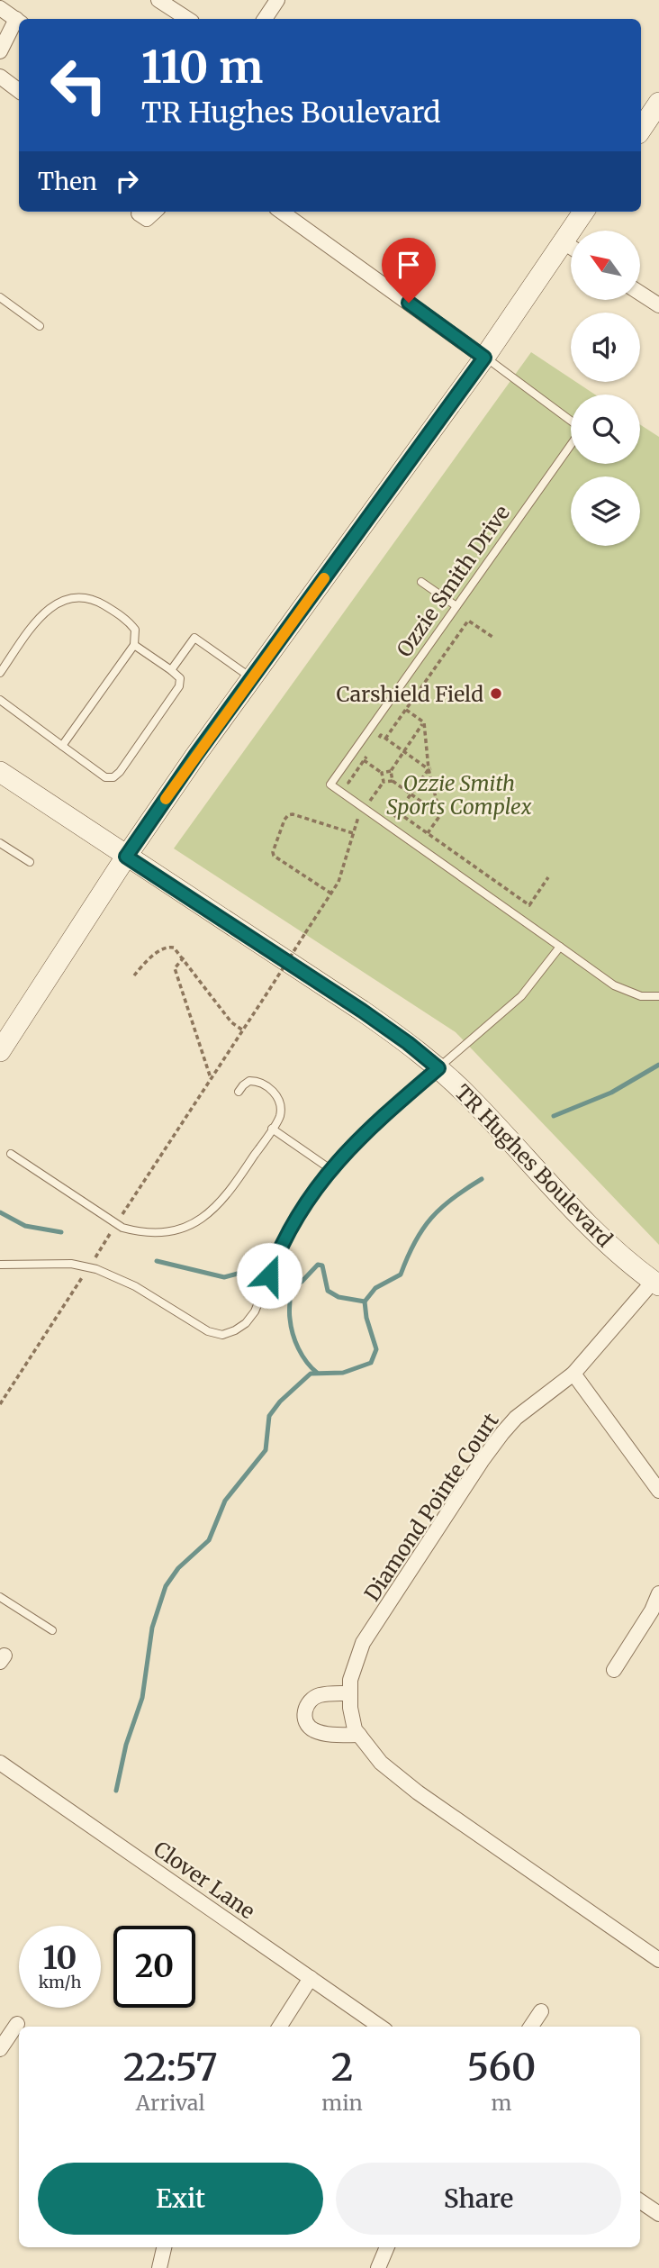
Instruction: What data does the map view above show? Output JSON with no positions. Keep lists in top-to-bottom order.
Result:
{
  "streets": {
    "main road": ["TR Hughes Boulevard"],
    "street": ["Diamond Pointe Court", "Clover Lane"],
    "lane": ["Ozzie Smith Drive"]
  },
  "crossings": [
    ["TR Hughes Boulevard", "Diamond Pointe Court"]
  ],
  "parks": ["Ozzie Smith Sports Complex"],
  "places": ["Carshield Field"],
  "north": "top left",
  "page": {
    "turn": ["110 m", "TR Hughes Boulevard"],
    "then": "Then",
    "speed": "10 km/h",
    "limit": "20",
    "eta": [
      "22:57",
      "Arrival",
      "2",
      "min",
      "560",
      "m"
    ],
    "buttons": ["Exit", "Share"]
  }
}
